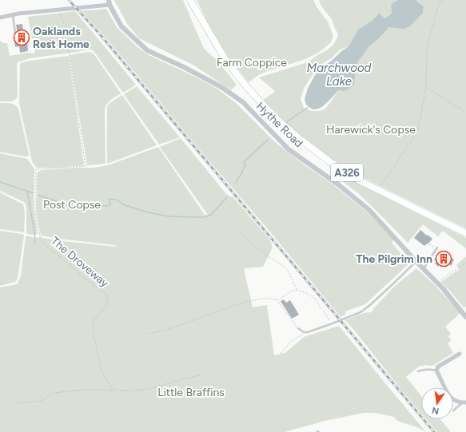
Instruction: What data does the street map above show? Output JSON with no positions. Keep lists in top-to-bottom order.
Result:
{
  "streets": {
    "main road": ["A326"],
    "street": ["Hythe Road"],
    "path": ["The Droveway"]
  },
  "water": ["Marchwood Lake"],
  "parks": [
    "Farm Coppice",
    "Harewick's Copse",
    "Post Copse",
    "Little Braffins"
  ],
  "places": {
    "building": ["Oaklands Rest Home", "The Pilgrim Inn"]
  },
  "north": "bottom"
}
